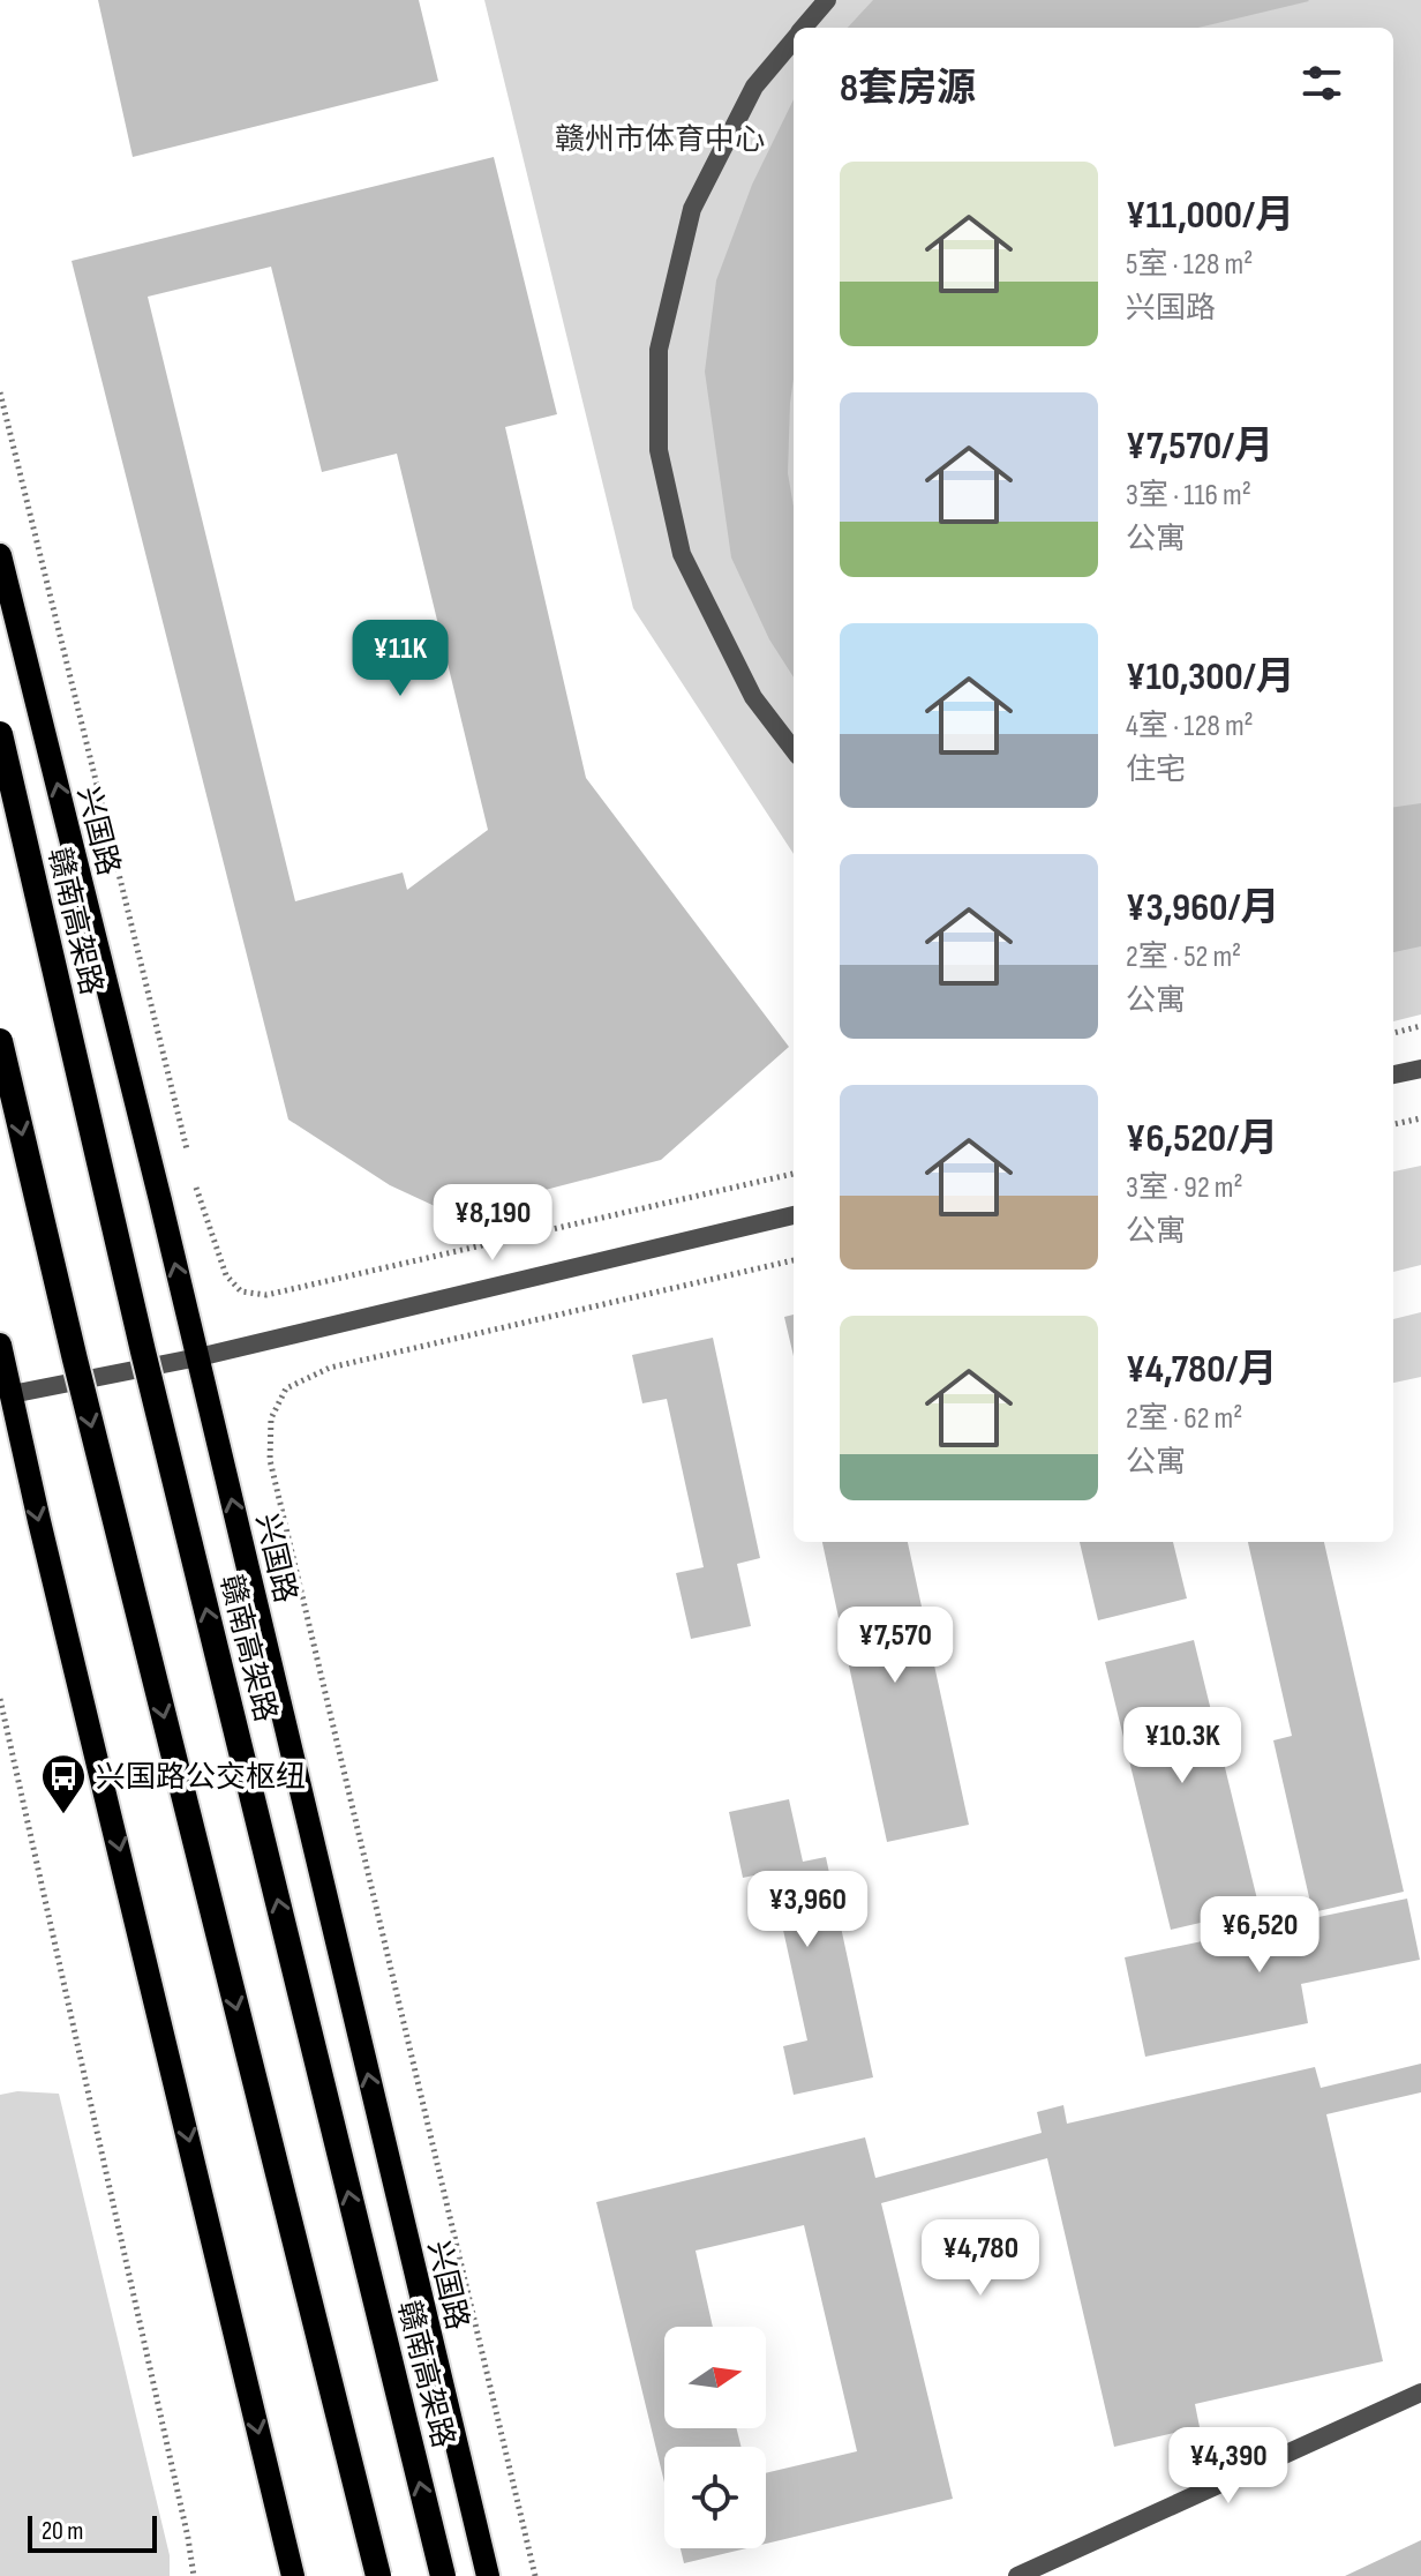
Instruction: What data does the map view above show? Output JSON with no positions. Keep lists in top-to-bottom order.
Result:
{
  "streets": {
    "highway": ["赣南高架路"],
    "main road": ["兴国路"]
  },
  "parks": ["赣州市体育中心"],
  "places": {
    "bus stop": ["兴国路公交枢纽"]
  },
  "scale_bar": "20 m",
  "north": "right",
  "page": {
    "heading": "8套房源",
    "list": [
      {
        "name": "¥11,000/月",
        "note": "5室 · 128 m² · 兴国路"
      },
      {
        "name": "¥7,570/月",
        "note": "3室 · 116 m² · 公寓"
      },
      {
        "name": "¥10,300/月",
        "note": "4室 · 128 m² · 住宅"
      },
      {
        "name": "¥3,960/月",
        "note": "2室 · 52 m² · 公寓"
      },
      {
        "name": "¥6,520/月",
        "note": "3室 · 92 m² · 公寓"
      },
      {
        "name": "¥4,780/月",
        "note": "2室 · 62 m² · 公寓"
      }
    ],
    "price": [
      "¥11K",
      "¥8,190",
      "¥7,570",
      "¥10.3K",
      "¥3,960",
      "¥6,520",
      "¥4,780",
      "¥4,390"
    ],
    "scale": "20 m"
  }
}
